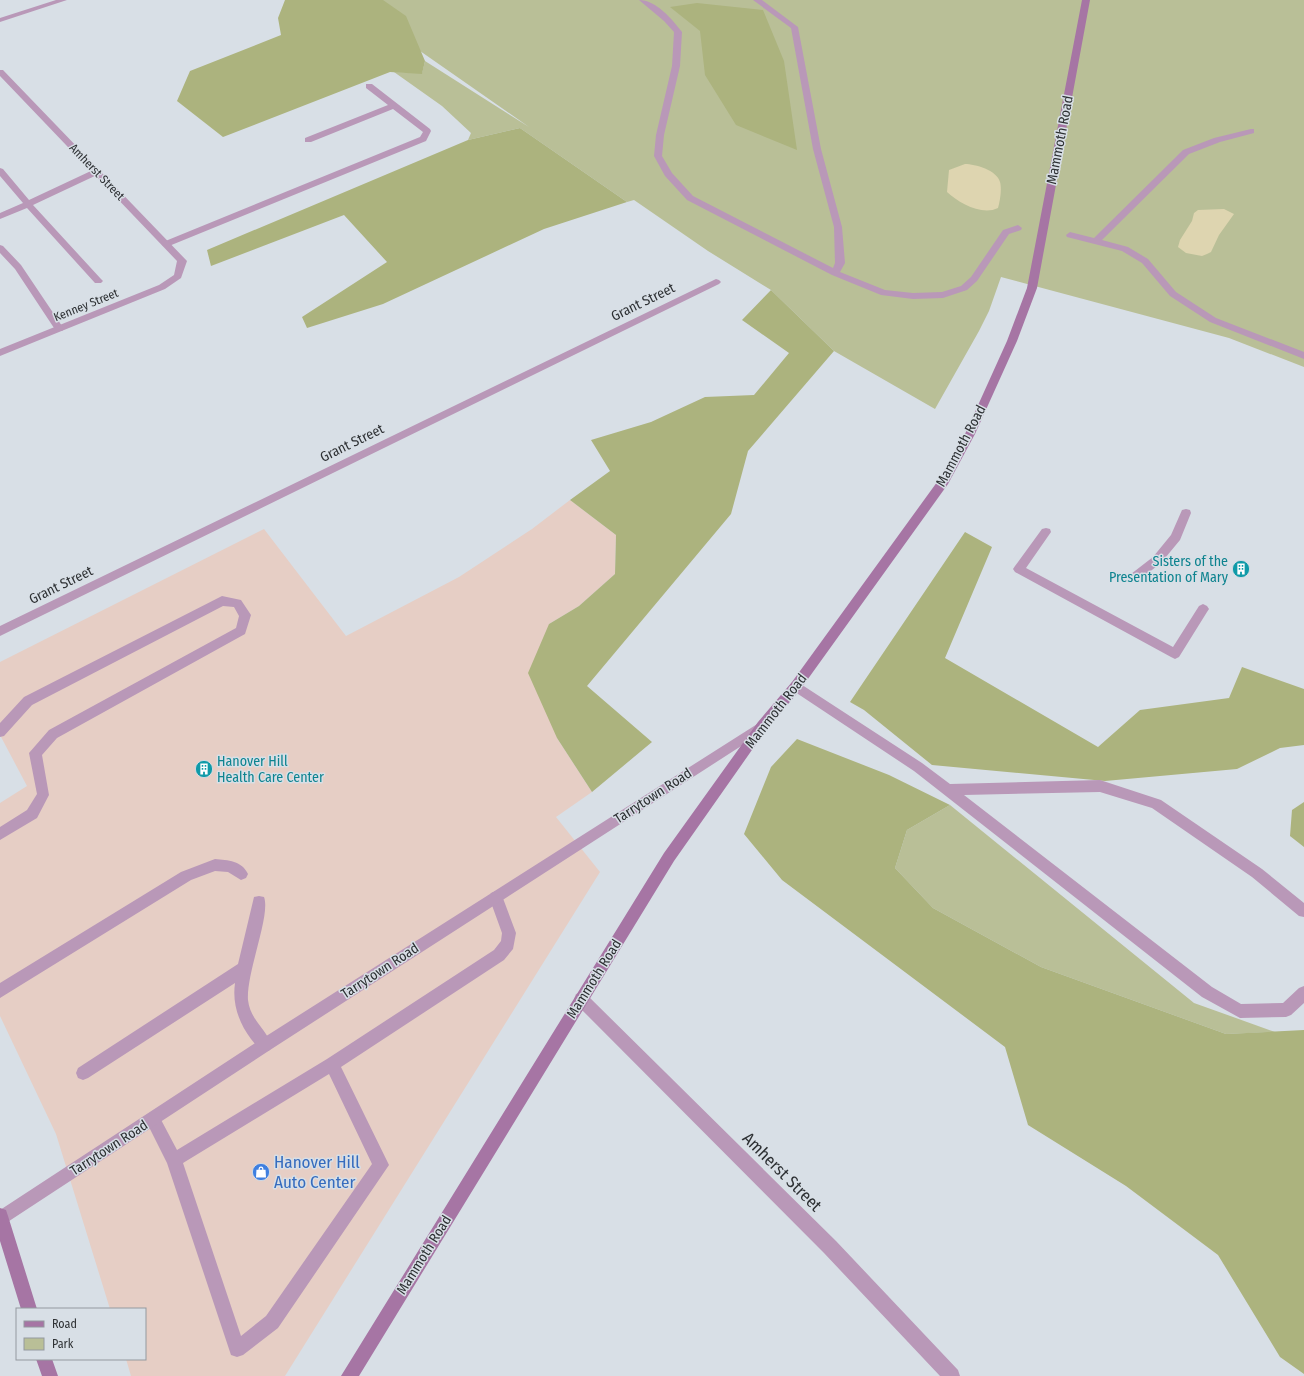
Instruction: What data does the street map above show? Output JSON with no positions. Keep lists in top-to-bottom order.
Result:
{
  "streets": {
    "main road": ["Mammoth Road"],
    "street": [
      "Amherst Street",
      "Grant Street",
      "Kenney Street",
      "Tarrytown Road"
    ]
  },
  "crossings": [
    ["Mammoth Road", "Amherst Street"],
    ["Mammoth Road", "Tarrytown Road"],
    ["Amherst Street", "Kenney Street"]
  ],
  "places": {
    "building": ["Sisters of the Presentation of Mary", "Hanover Hill Health Care Center"],
    "shop": ["Hanover Hill Auto Center"]
  },
  "legend": ["Road", "Park"]
}
